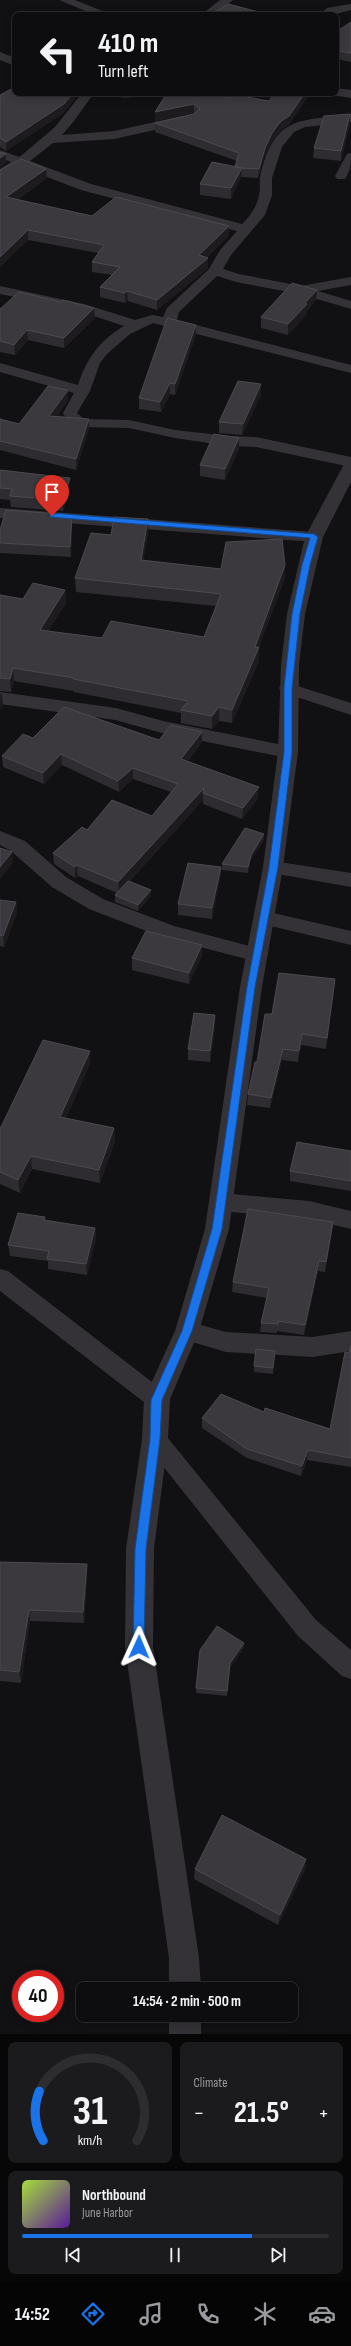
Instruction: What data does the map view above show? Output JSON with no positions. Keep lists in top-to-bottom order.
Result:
{
  "page": {
    "turn": ["410 m", "Turn left"],
    "limit": "40",
    "trip": "14:54 · 2 min · 500 m",
    "tile": "Climate",
    "heat": ["−", "21.5°", "+"],
    "song": ["Northbound", "June Harbor"],
    "tabs": "14:52",
    "gauge": ["31", "km/h"]
  }
}
